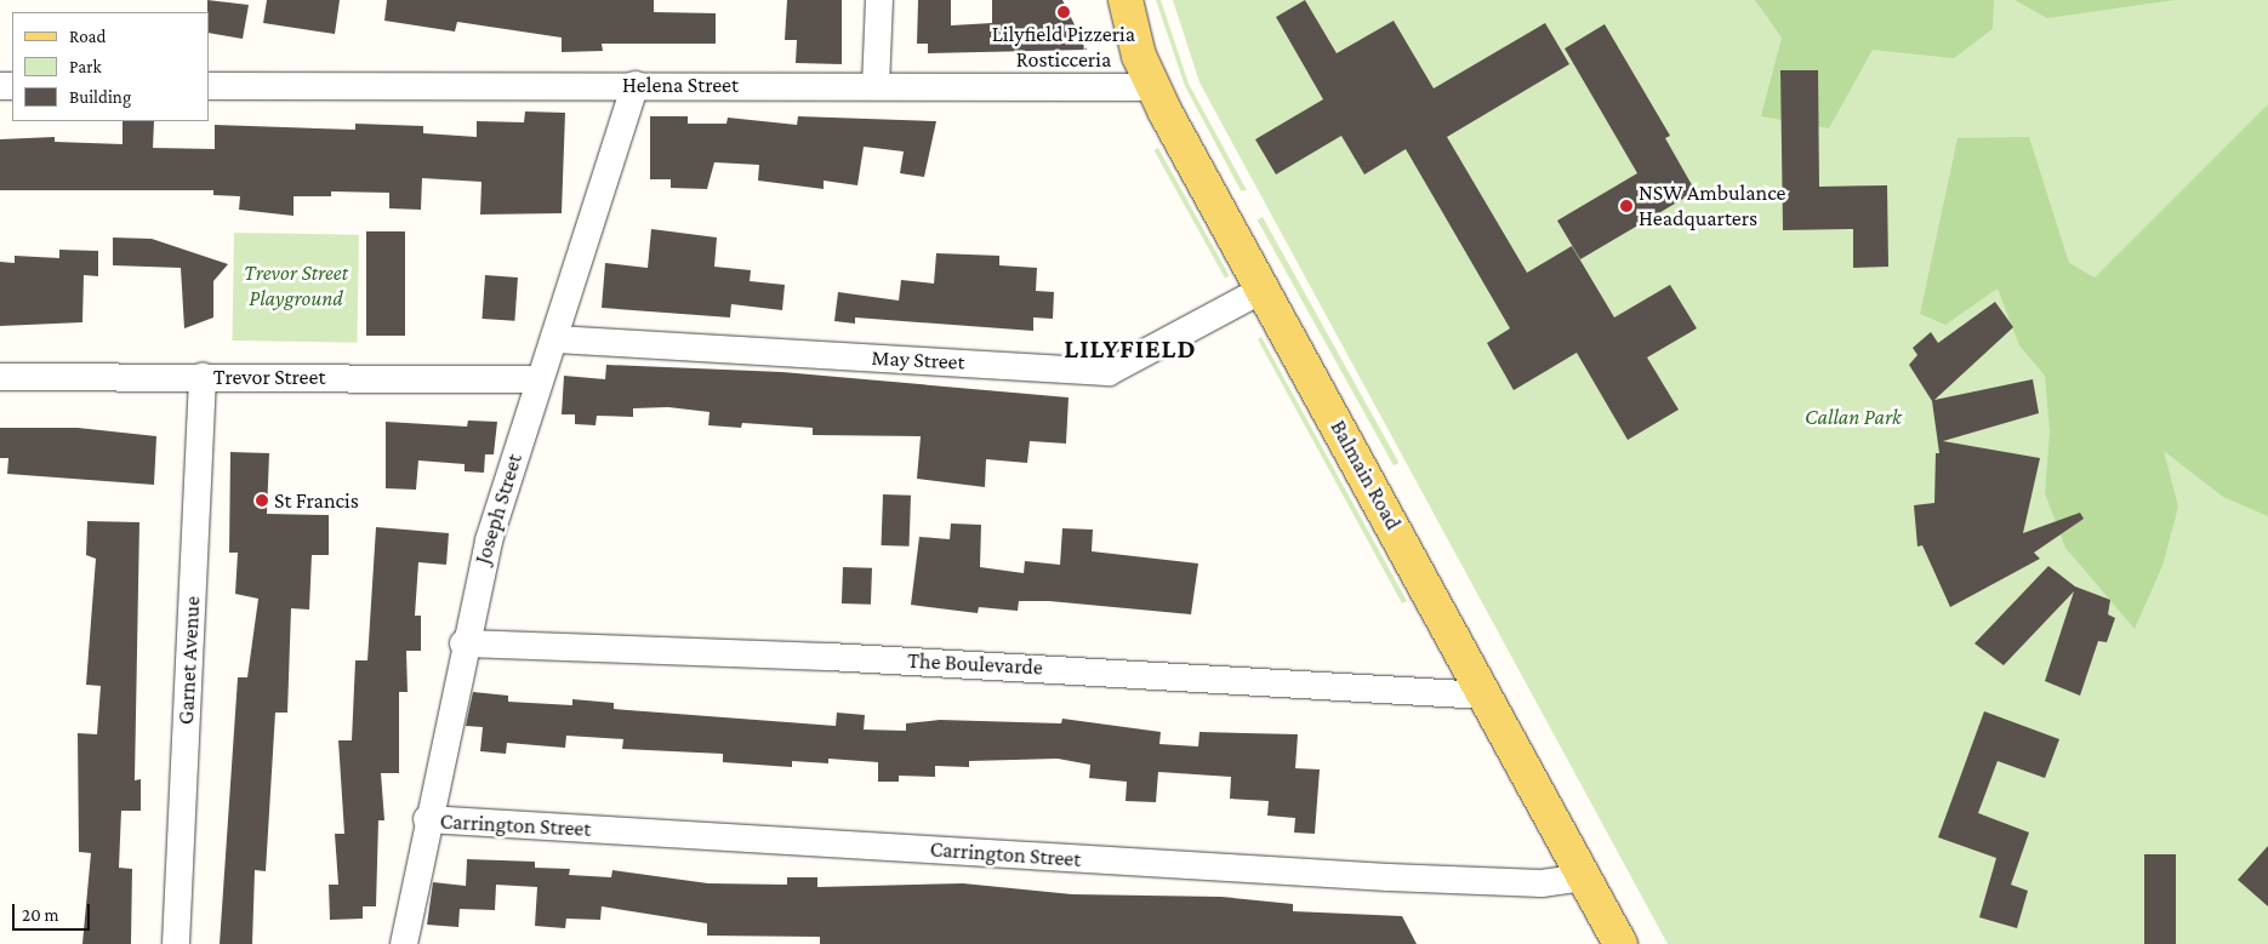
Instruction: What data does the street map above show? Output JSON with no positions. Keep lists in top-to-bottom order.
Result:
{
  "streets": {
    "main road": ["Balmain Road"],
    "street": [
      "Helena Street",
      "May Street",
      "Trevor Street",
      "Joseph Street",
      "Garnet Avenue",
      "The Boulevarde",
      "Carrington Street"
    ]
  },
  "crossings": [
    ["Helena Street", "Balmain Road"],
    ["Helena Street", "Joseph Street"],
    ["May Street", "Balmain Road"],
    ["May Street", "Joseph Street"],
    ["Trevor Street", "Joseph Street"],
    ["Trevor Street", "Garnet Avenue"],
    ["Balmain Road", "The Boulevarde"],
    ["Balmain Road", "Carrington Street"],
    ["Joseph Street", "The Boulevarde"],
    ["Joseph Street", "Carrington Street"]
  ],
  "districts": ["LILYFIELD"],
  "parks": ["Trevor Street Playground", "Callan Park"],
  "places": ["Lilyfield Pizzeria Rosticceria", "NSW Ambulance Headquarters", "St Francis"],
  "legend": ["Road", "Park", "Building"],
  "scale_bar": "20 m"
}
